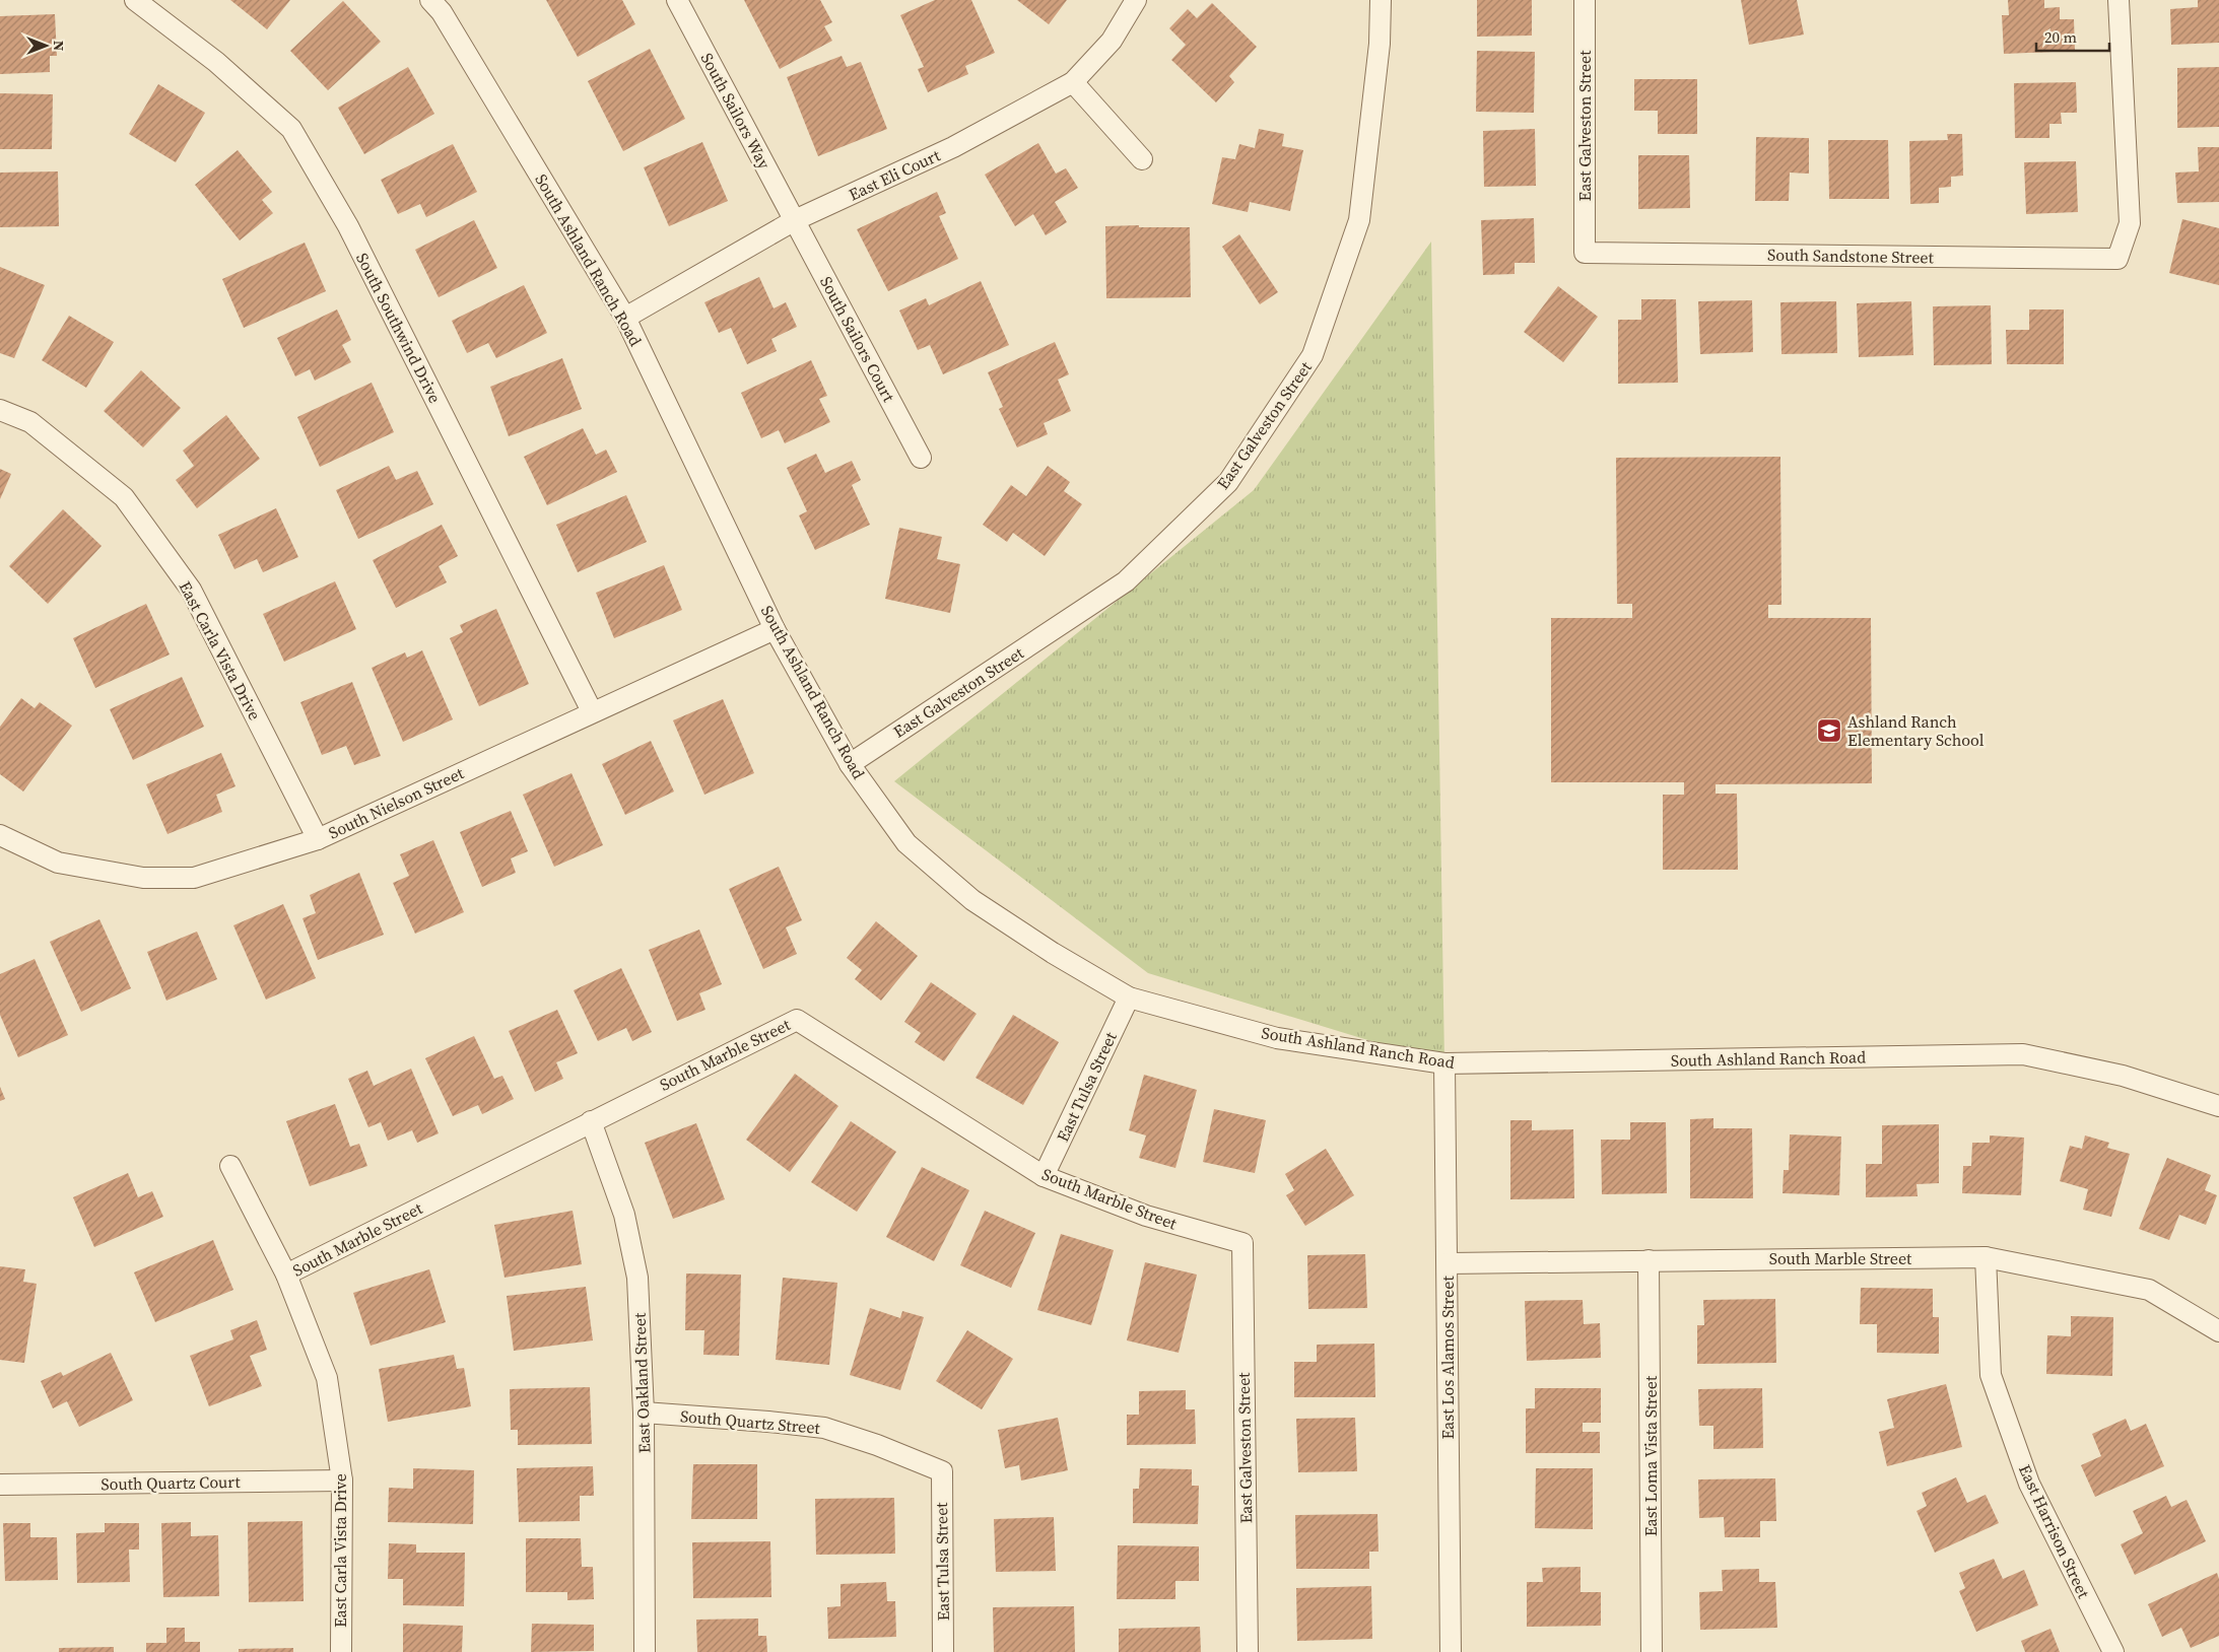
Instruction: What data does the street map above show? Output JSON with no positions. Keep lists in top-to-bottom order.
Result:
{
  "streets": {
    "street": [
      "South Sailors Way",
      "East Galveston Street",
      "East Eli Court",
      "South Sandstone Street",
      "South Ashland Ranch Road",
      "South Southwind Drive",
      "South Sailors Court",
      "East Carla Vista Drive",
      "South Nielson Street",
      "South Marble Street",
      "East Tulsa Street",
      "East Los Alamos Street",
      "East Oakland Street",
      "South Quartz Street",
      "East Loma Vista Street",
      "South Quartz Court",
      "East Harrison Street"
    ]
  },
  "crossings": [
    ["South Sailors Way", "East Eli Court"],
    ["South Sailors Way", "South Sailors Court"],
    ["East Galveston Street", "South Sandstone Street"],
    ["East Galveston Street", "South Ashland Ranch Road"],
    ["East Galveston Street", "South Marble Street"],
    ["East Eli Court", "South Ashland Ranch Road"],
    ["East Eli Court", "South Sailors Court"],
    ["South Ashland Ranch Road", "South Nielson Street"],
    ["South Ashland Ranch Road", "East Tulsa Street"],
    ["South Ashland Ranch Road", "East Los Alamos Street"],
    ["South Southwind Drive", "South Nielson Street"],
    ["East Carla Vista Drive", "South Nielson Street"],
    ["East Carla Vista Drive", "South Marble Street"],
    ["East Carla Vista Drive", "South Quartz Court"],
    ["South Marble Street", "East Tulsa Street"],
    ["South Marble Street", "East Los Alamos Street"],
    ["South Marble Street", "East Oakland Street"],
    ["South Marble Street", "East Loma Vista Street"],
    ["South Marble Street", "East Harrison Street"],
    ["East Tulsa Street", "South Quartz Street"],
    ["East Oakland Street", "South Quartz Street"]
  ],
  "places": {
    "school or university": ["Ashland Ranch Elementary School"]
  },
  "scale_bar": "20 m",
  "north": "right"
}
